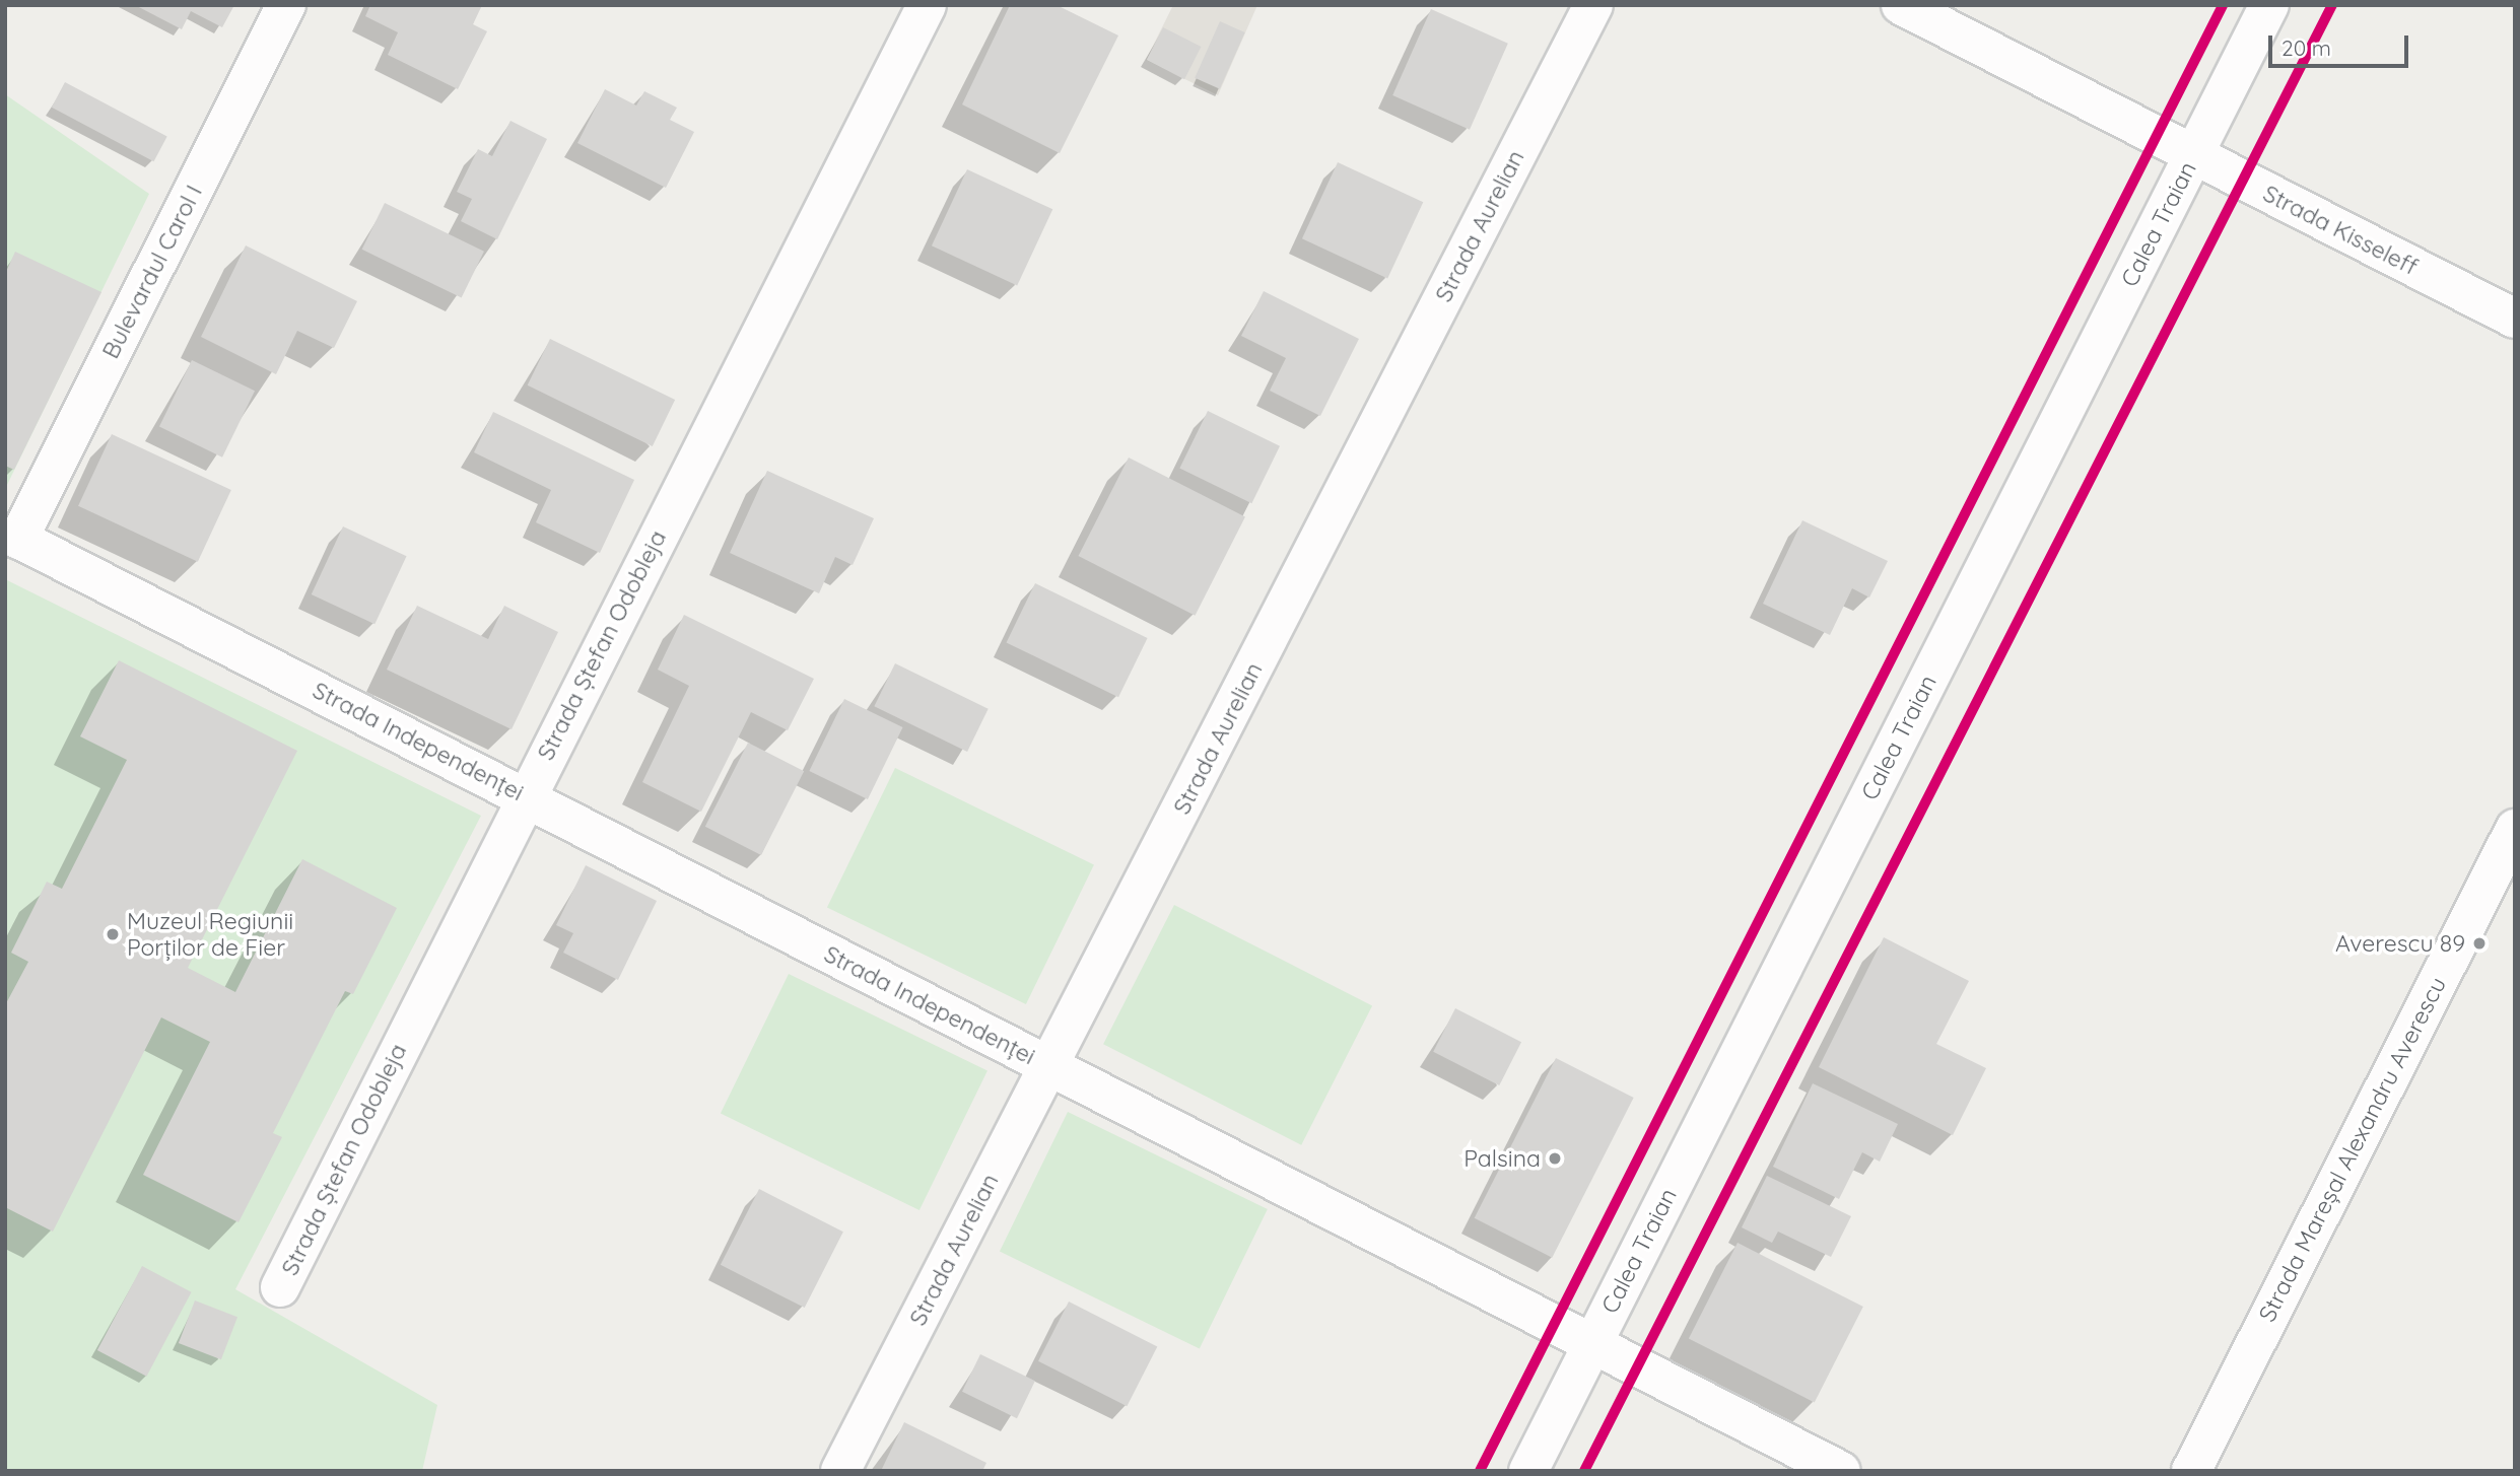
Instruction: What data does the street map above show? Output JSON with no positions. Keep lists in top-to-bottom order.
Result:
{
  "streets": {
    "street": [
      "Calea Traian",
      "Strada Aurelian",
      "Strada Kisseleff",
      "Bulevardul Carol I",
      "Strada Ștefan Odobleja",
      "Strada Independenței",
      "Strada Mareșal Alexandru Averescu"
    ]
  },
  "crossings": [
    ["Calea Traian", "Strada Kisseleff"],
    ["Calea Traian", "Strada Independenței"],
    ["Strada Aurelian", "Strada Independenței"],
    ["Bulevardul Carol I", "Strada Independenței"],
    ["Strada Ștefan Odobleja", "Strada Independenței"]
  ],
  "places": ["Muzeul Regiunii Porților de Fier", "Averescu 89", "Palsina"],
  "scale_bar": "20 m"
}
